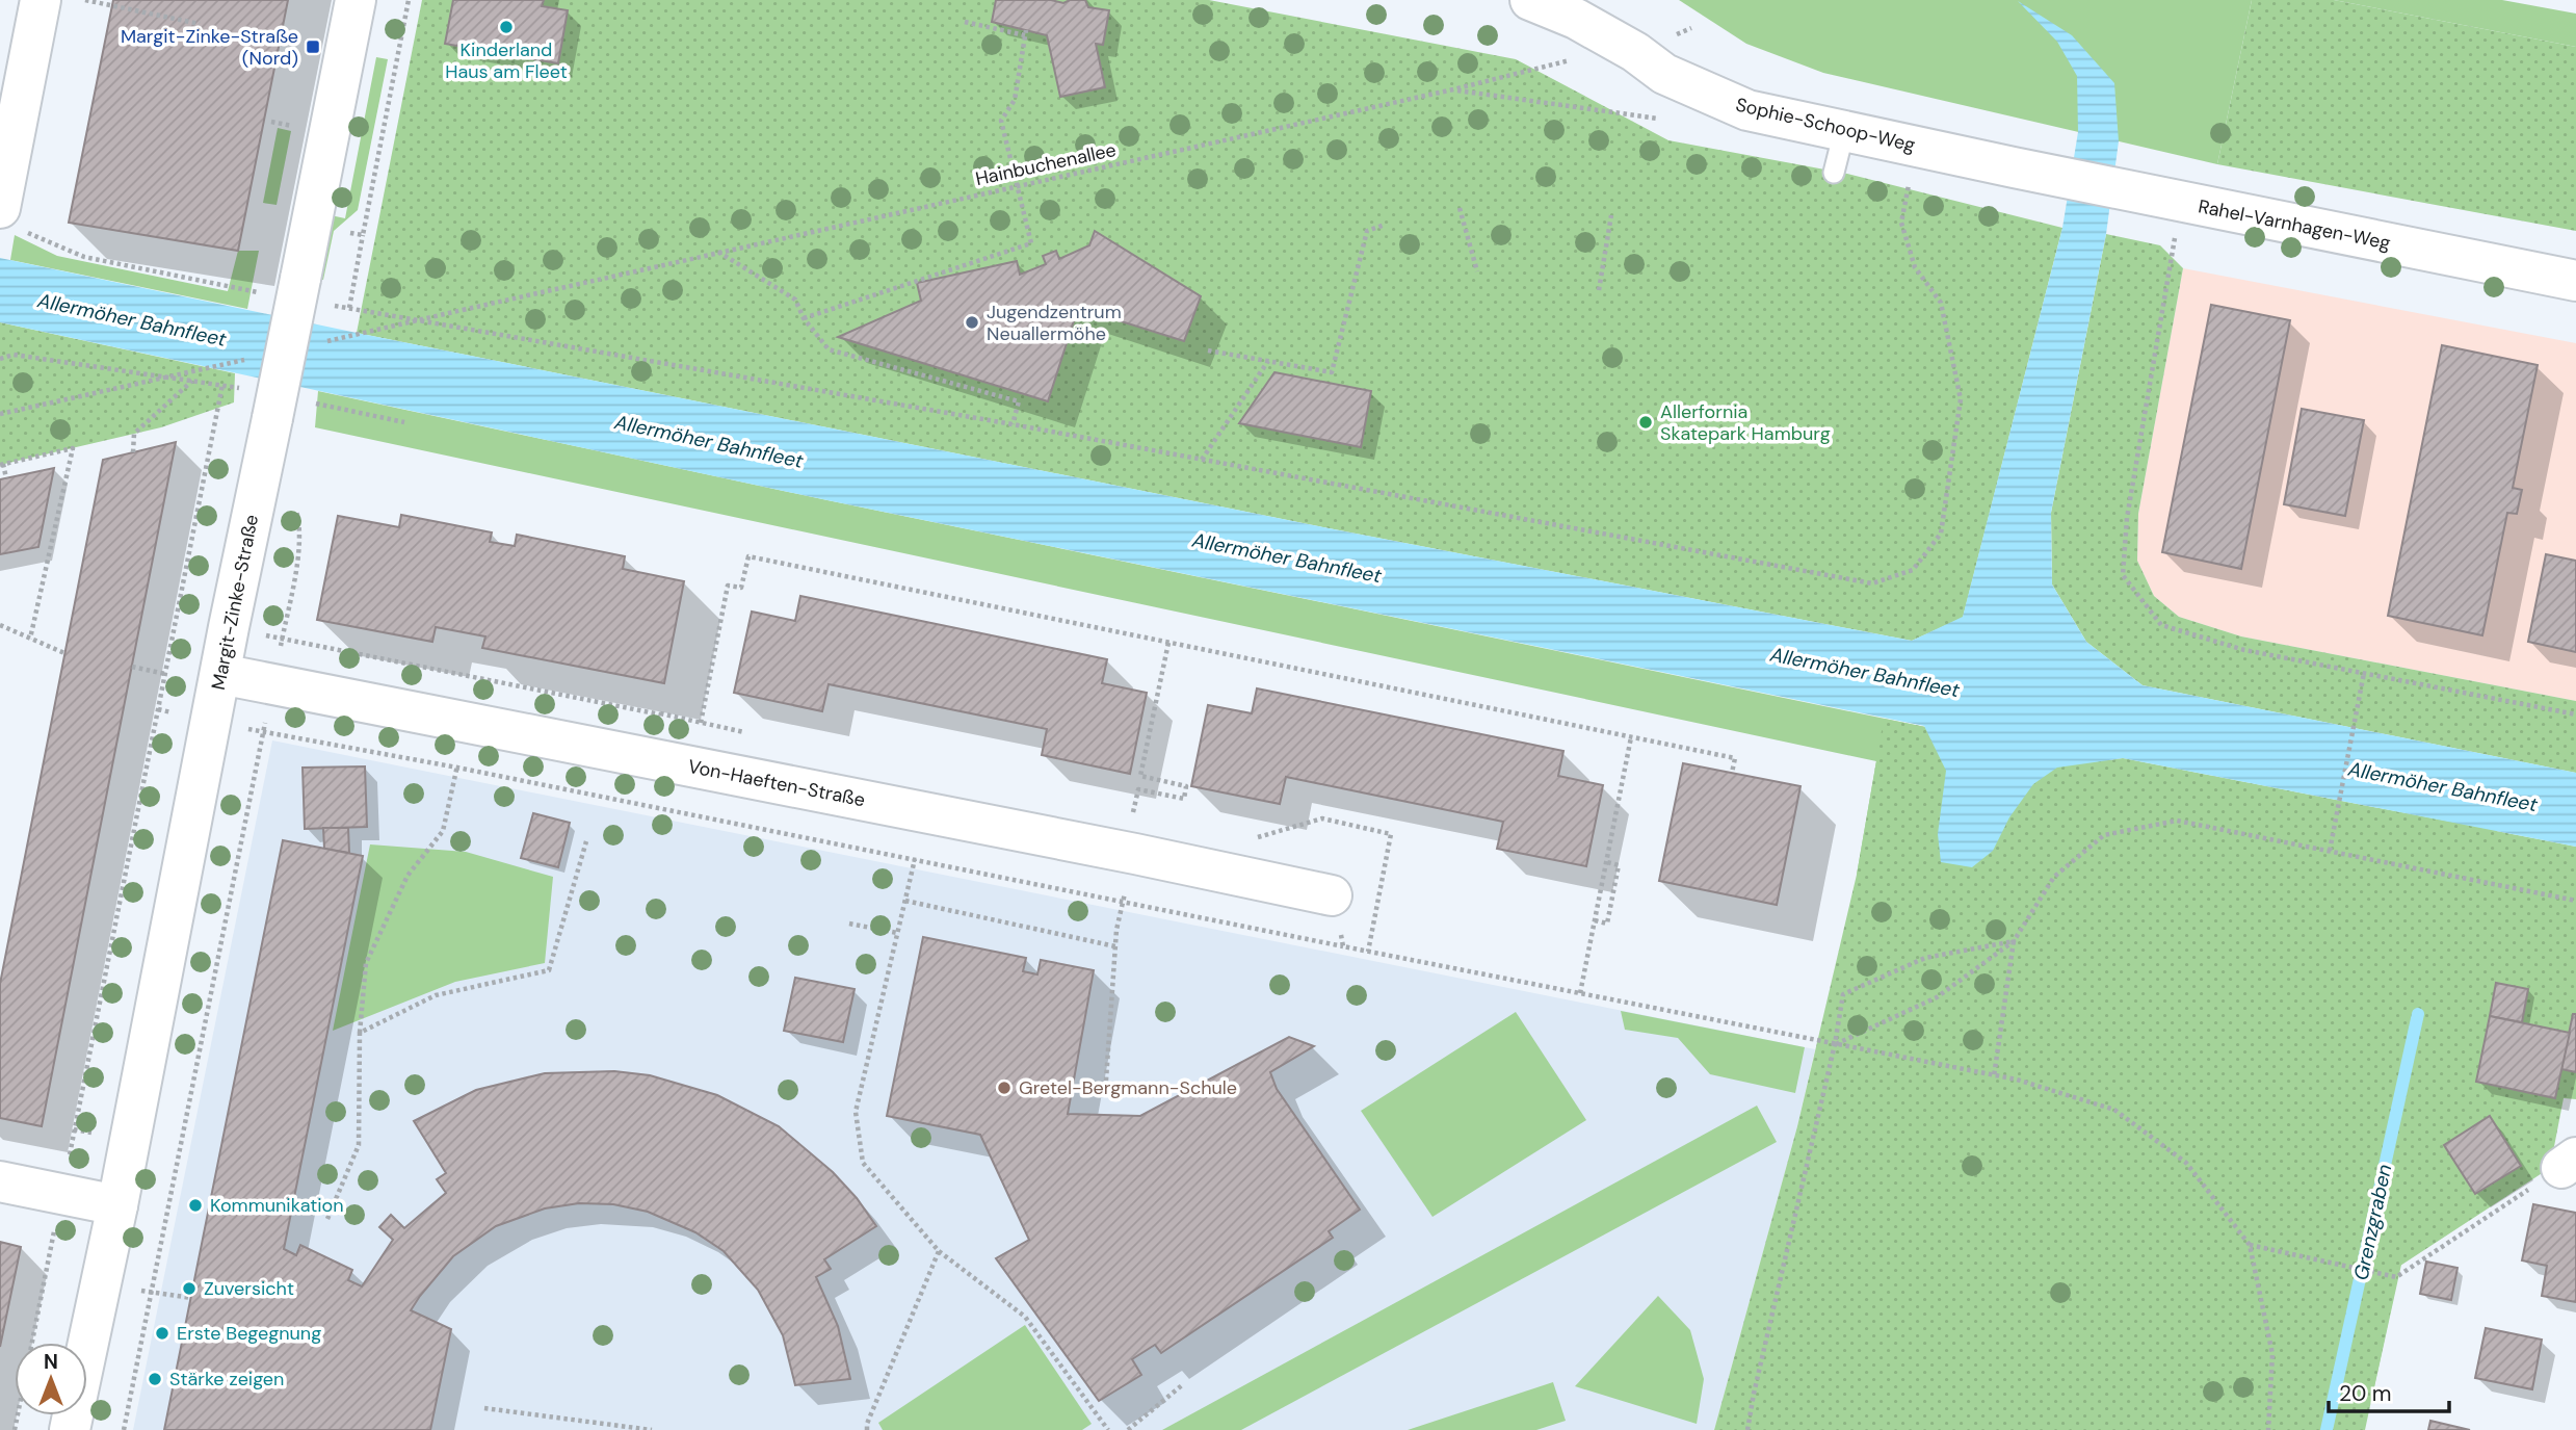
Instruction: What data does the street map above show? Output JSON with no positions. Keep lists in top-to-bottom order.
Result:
{
  "streets": {
    "street": [
      "Sophie-Schoop-Weg",
      "Rahel-Varnhagen-Weg",
      "Margit-Zinke-Straße",
      "Von-Haeften-Straße"
    ],
    "path": ["Hainbuchenallee"]
  },
  "crossings": [
    ["Sophie-Schoop-Weg", "Rahel-Varnhagen-Weg"],
    ["Margit-Zinke-Straße", "Von-Haeften-Straße"]
  ],
  "water": ["Allermöher Bahnfleet", "Grenzgraben"],
  "places": {
    "other": [
      "Kinderland Haus am Fleet",
      "Jugendzentrum Neuallermöhe",
      "Allerfornia Skatepark Hamburg",
      "Gretel-Bergmann-Schule",
      "Kommunikation",
      "Zuversicht",
      "Erste Begegnung",
      "Stärke zeigen"
    ],
    "transit": ["Margit-Zinke-Straße (Nord)"]
  },
  "scale_bar": "20 m",
  "north": "top"
}
